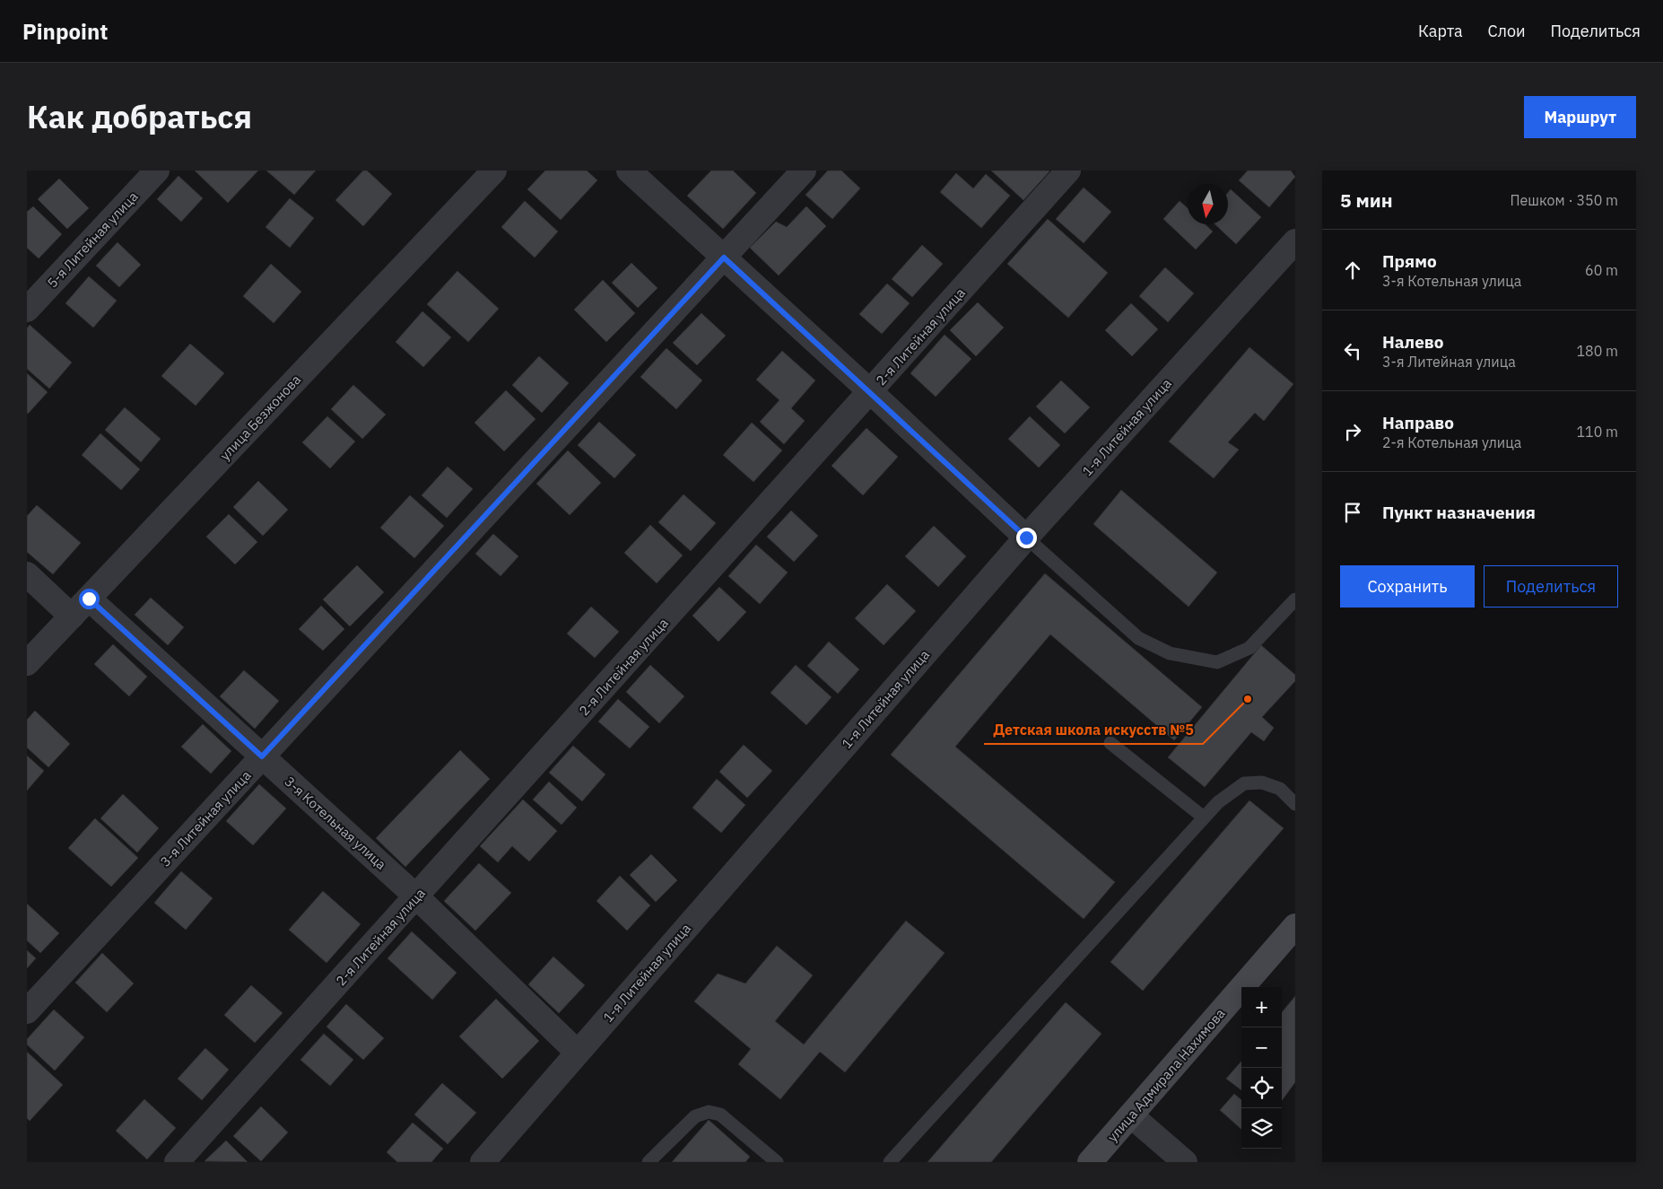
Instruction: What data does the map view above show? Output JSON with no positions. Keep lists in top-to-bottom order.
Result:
{
  "streets": {
    "main road": ["улица Адмирала Нахимова"],
    "street": [
      "5-я Литейная улица",
      "2-я Литейная улица",
      "улица Безжонова",
      "1-я Литейная улица",
      "3-я Литейная улица",
      "3-я Котельная улица"
    ]
  },
  "crossings": [
    ["2-я Литейная улица", "3-я Котельная улица"],
    ["улица Безжонова", "3-я Котельная улица"],
    ["1-я Литейная улица", "3-я Котельная улица"],
    ["3-я Литейная улица", "3-я Котельная улица"]
  ],
  "places": ["Детская школа искусств №5"],
  "north": "bottom",
  "page": {
    "header": "Pinpoint",
    "nav": ["Карта", "Слои", "Поделиться"],
    "title": "Как добраться",
    "buttons": [
      "Маршрут",
      ["Сохранить", "Поделиться"]
    ],
    "heading": ["5 мин", "Пешком · 350 m"],
    "list": [
      ["Прямо", "3-я Котельная улица", "60 m"],
      ["Налево", "3-я Литейная улица", "180 m"],
      ["Направо", "2-я Котельная улица", "110 m"],
      "Пункт назначения"
    ],
    "map_buttons": ["+", "−"]
  }
}
